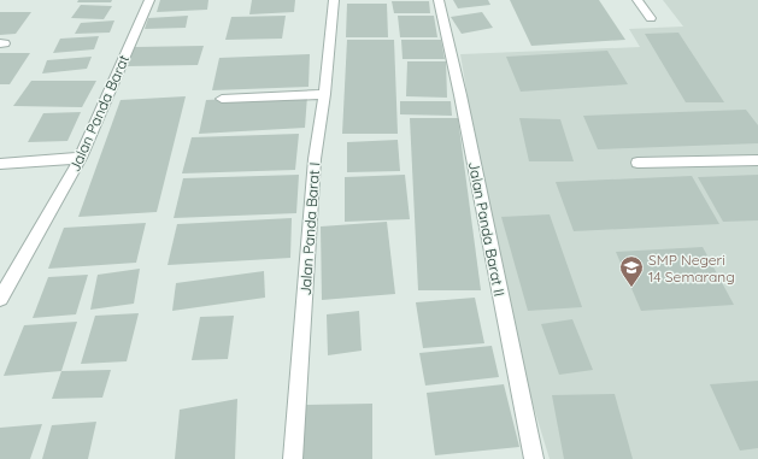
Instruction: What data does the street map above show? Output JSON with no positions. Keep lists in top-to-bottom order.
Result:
{
  "streets": {
    "street": ["Jalan Panda Barat", "Jalan Panda Barat I", "Jalan Panda Barat II"]
  },
  "places": {
    "school or university": ["SMP Negeri 14 Semarang"]
  }
}
